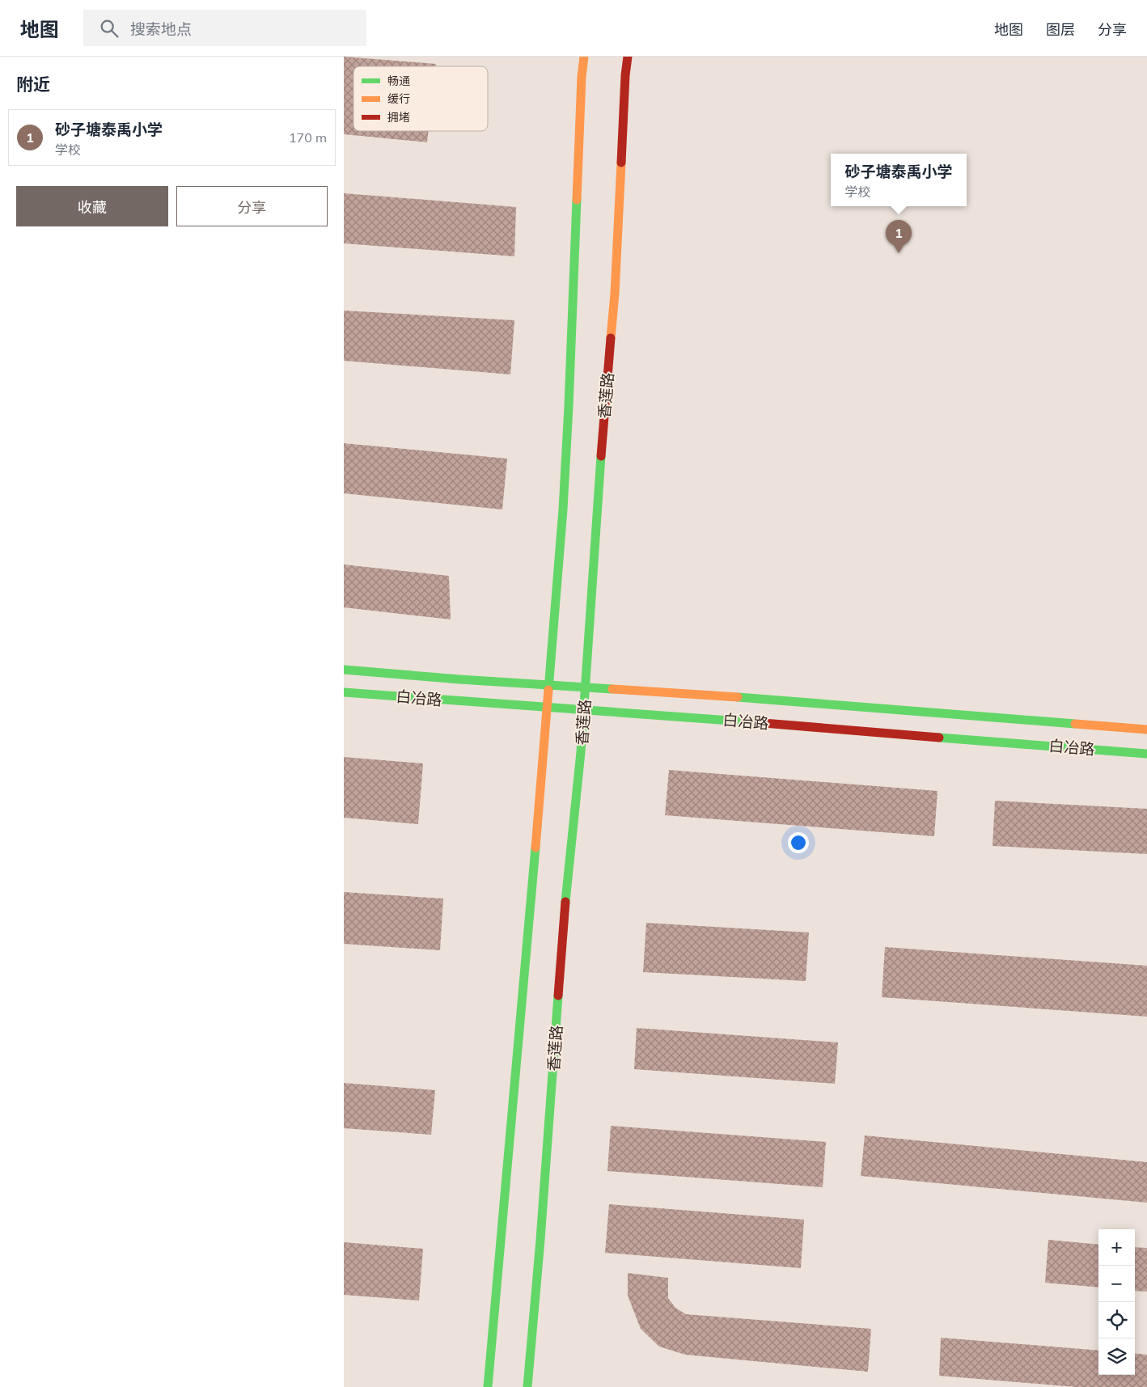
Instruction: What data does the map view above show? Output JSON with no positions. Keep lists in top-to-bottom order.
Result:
{
  "streets": {
    "main road": ["香莲路", "白冶路"]
  },
  "crossings": [
    ["香莲路", "白冶路"]
  ],
  "legend": ["畅通", "缓行", "拥堵"],
  "page": {
    "header": "地图",
    "search": "搜索地点",
    "nav": ["地图", "图层", "分享"],
    "heading": "附近",
    "list": [
      {
        "mark": "1",
        "name": "砂子塘泰禹小学",
        "note": "学校",
        "value": "170 m"
      }
    ],
    "popup": ["砂子塘泰禹小学", "学校"],
    "buttons": ["收藏", "分享"],
    "pins": "1",
    "map_buttons": ["+", "−"]
  }
}
